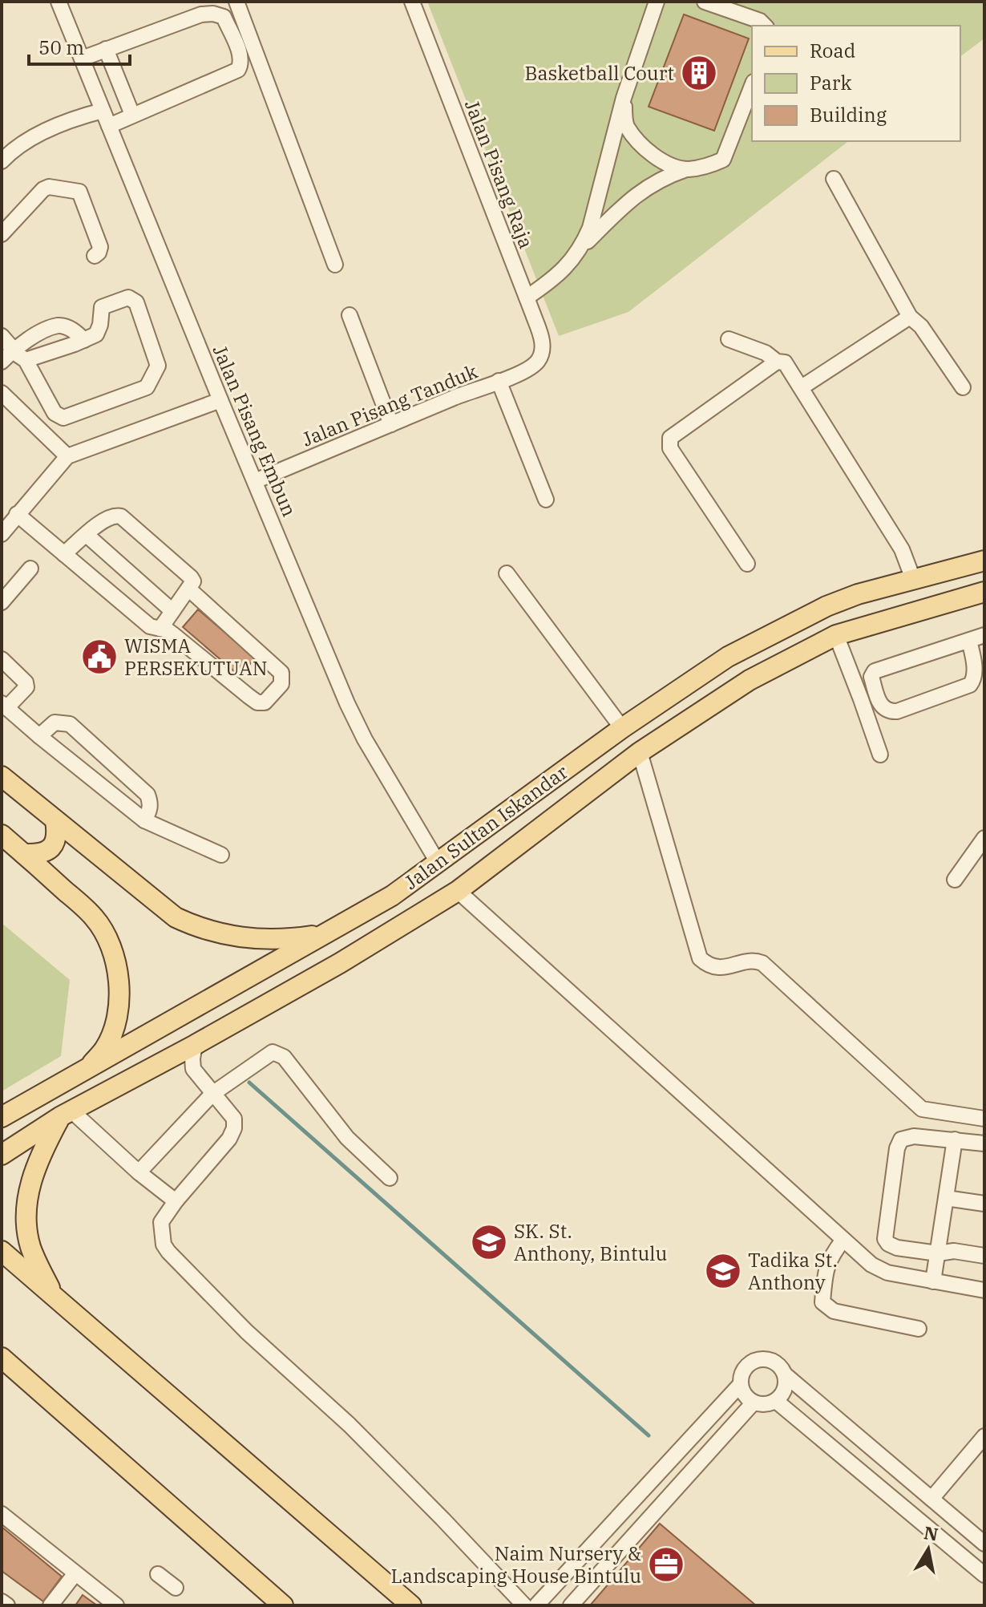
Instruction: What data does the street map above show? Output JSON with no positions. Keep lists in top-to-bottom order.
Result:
{
  "streets": {
    "main road": ["Jalan Sultan Iskandar"],
    "street": ["Jalan Pisang Raja", "Jalan Pisang Tanduk", "Jalan Pisang Embun"]
  },
  "crossings": [
    ["Jalan Pisang Raja", "Jalan Pisang Tanduk"],
    ["Jalan Pisang Tanduk", "Jalan Pisang Embun"],
    ["Jalan Pisang Embun", "Jalan Sultan Iskandar"]
  ],
  "places": {
    "building": ["Basketball Court"],
    "public building": ["WISMA PERSEKUTUAN"],
    "school or university": ["SK. St. Anthony, Bintulu", "Tadika St. Anthony"],
    "office": ["Naim Nursery & Landscaping House Bintulu"]
  },
  "legend": ["Road", "Park", "Building"],
  "scale_bar": "50 m",
  "north": "top"
}
